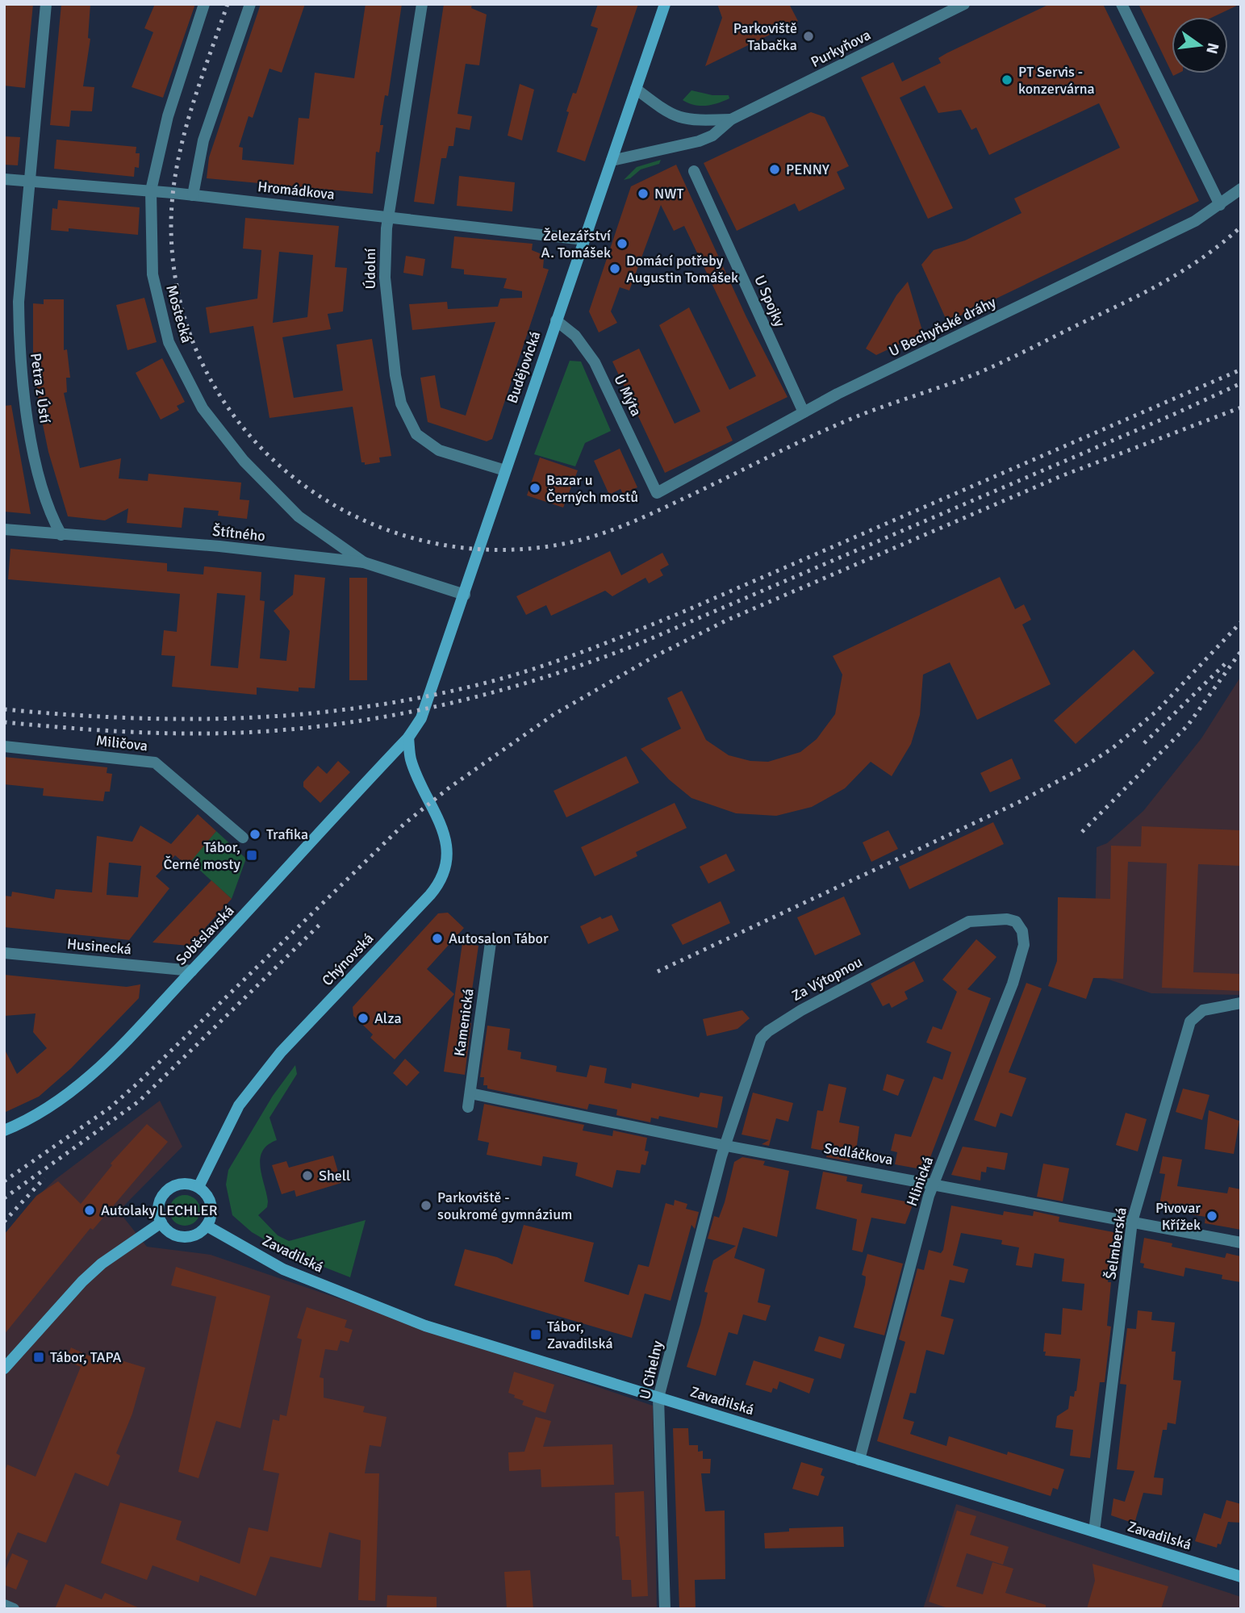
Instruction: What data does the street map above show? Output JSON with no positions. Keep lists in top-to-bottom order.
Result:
{
  "streets": {
    "main road": [
      "Budějovická",
      "Soběslavská",
      "Chýnovská",
      "Zavadilská"
    ],
    "street": [
      "Purkyňova",
      "Hromádkova",
      "Údolní",
      "U Spojky",
      "Mostecká",
      "U Bechyňské dráhy",
      "Petra z Ústí",
      "U Mýta",
      "Štítného",
      "Miličova",
      "Husinecká",
      "Za Výtopnou",
      "Kamenická",
      "Sedláčkova",
      "Hlinická",
      "Šelmberská",
      "U Cihelny"
    ]
  },
  "crossings": [
    ["Purkyňova", "Budějovická"],
    ["Hromádkova", "Údolní"],
    ["Hromádkova", "Mostecká"],
    ["Hromádkova", "Budějovická"],
    ["Hromádkova", "Petra z Ústí"],
    ["Údolní", "Budějovická"],
    ["U Spojky", "U Bechyňské dráhy"],
    ["Mostecká", "Štítného"],
    ["U Bechyňské dráhy", "U Mýta"],
    ["Budějovická", "U Mýta"],
    ["Budějovická", "Štítného"],
    ["Budějovická", "Soběslavská"],
    ["Budějovická", "Chýnovská"],
    ["Petra z Ústí", "Štítného"],
    ["Soběslavská", "Husinecká"],
    ["Soběslavská", "Chýnovská"],
    ["Chýnovská", "Zavadilská"],
    ["Za Výtopnou", "Sedláčkova"],
    ["Za Výtopnou", "Hlinická"],
    ["Za Výtopnou", "U Cihelny"],
    ["Kamenická", "Sedláčkova"],
    ["Sedláčkova", "Hlinická"],
    ["Sedláčkova", "Šelmberská"],
    ["Sedláčkova", "U Cihelny"],
    ["Hlinická", "Zavadilská"],
    ["Šelmberská", "Zavadilská"],
    ["Zavadilská", "U Cihelny"]
  ],
  "places": {
    "other": [
      "Parkoviště Tabačka",
      "PT Servis - konzervárna",
      "PENNY",
      "NWT",
      "Železářství A. Tomášek",
      "Domácí potřeby Augustin Tomášek",
      "Bazar u Černých mostů",
      "Trafika",
      "Autosalon Tábor",
      "Alza",
      "Shell",
      "Parkoviště - soukromé gymnázium",
      "Autolaky LECHLER",
      "Pivovar Křížek"
    ],
    "transit": ["Tábor, Černé mosty", "Tábor, Zavadilská", "Tábor, TAPA"]
  },
  "north": "right"
}
